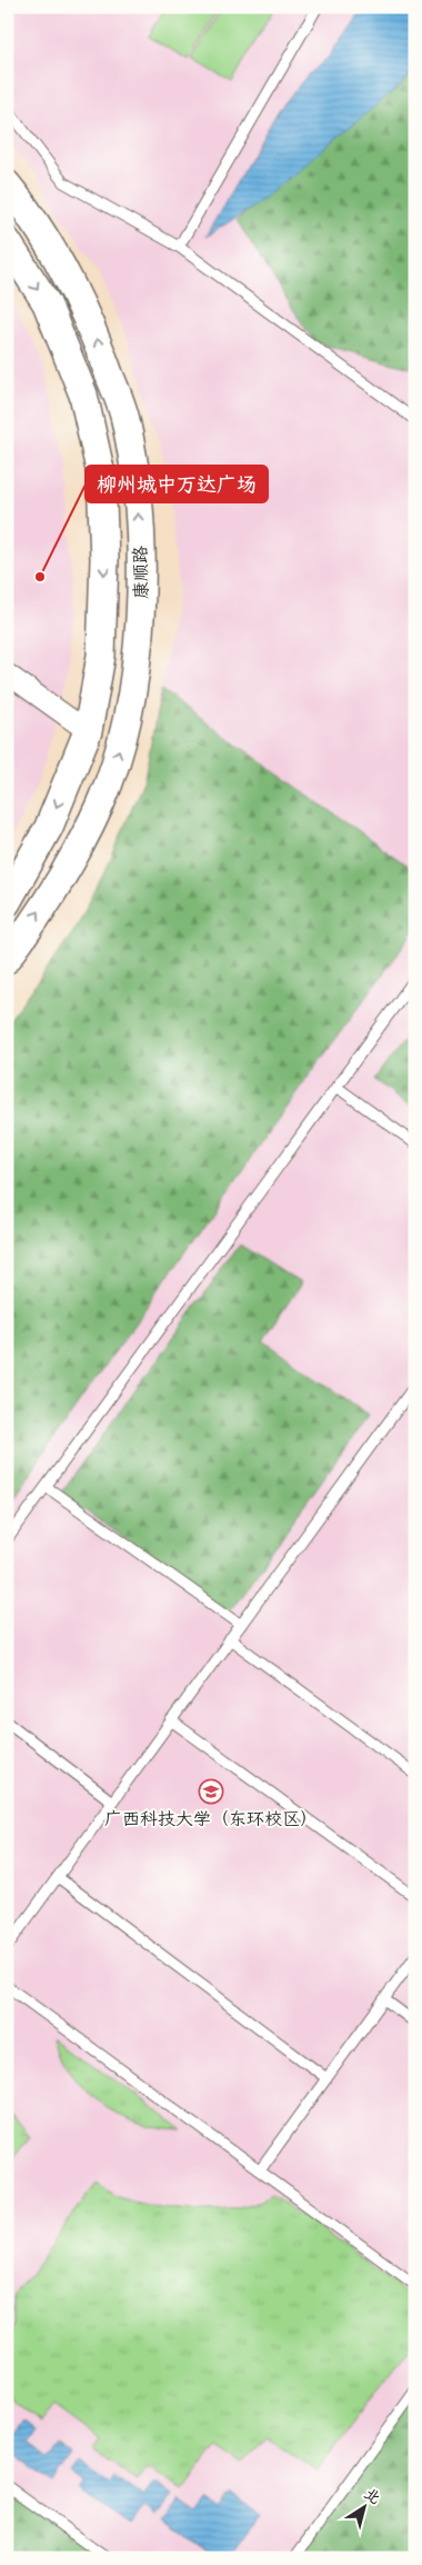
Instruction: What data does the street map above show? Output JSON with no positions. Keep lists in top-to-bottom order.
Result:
{
  "streets": {
    "main road": ["康顺路"]
  },
  "places": {
    "other": ["柳州城中万达广场"],
    "school or university": ["广西科技大学（东环校区）"]
  },
  "north": "top right"
}
